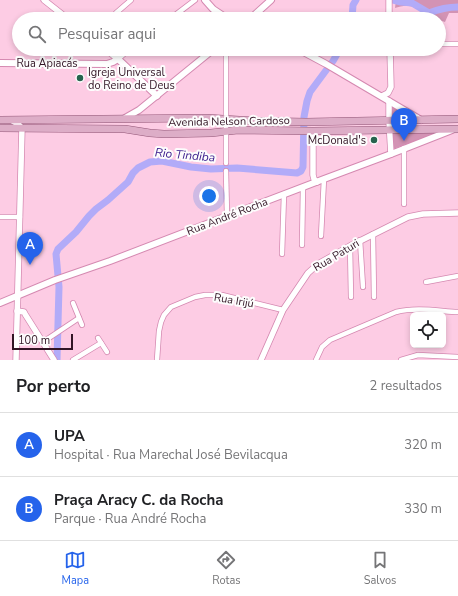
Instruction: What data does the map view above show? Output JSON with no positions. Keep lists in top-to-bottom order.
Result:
{
  "streets": {
    "main road": ["Rua Apiacás", "Avenida Nelson Cardoso", "Rua André Rocha"],
    "street": ["Rua Paturi", "Rua Irijú"]
  },
  "crossings": [
    ["Avenida Nelson Cardoso", "Rua André Rocha"],
    ["Rua Paturi", "Rua Irijú"]
  ],
  "water": ["Rio Tindiba"],
  "places": ["Igreja Universal do Reino de Deus", "McDonald's"],
  "scale_bar": "100 m",
  "page": {
    "search": "Pesquisar aqui",
    "pins": ["B", "A"],
    "scale": "100 m",
    "heading": ["Por perto", "2 resultados"],
    "list": [
      {
        "mark": "A",
        "name": "UPA",
        "note": "Hospital · Rua Marechal José Bevilacqua",
        "value": "320 m"
      },
      {
        "mark": "B",
        "name": "Praça Aracy C. da Rocha",
        "note": "Parque · Rua André Rocha",
        "value": "330 m"
      }
    ],
    "nav": ["Mapa", "Rotas", "Salvos"]
  }
}
